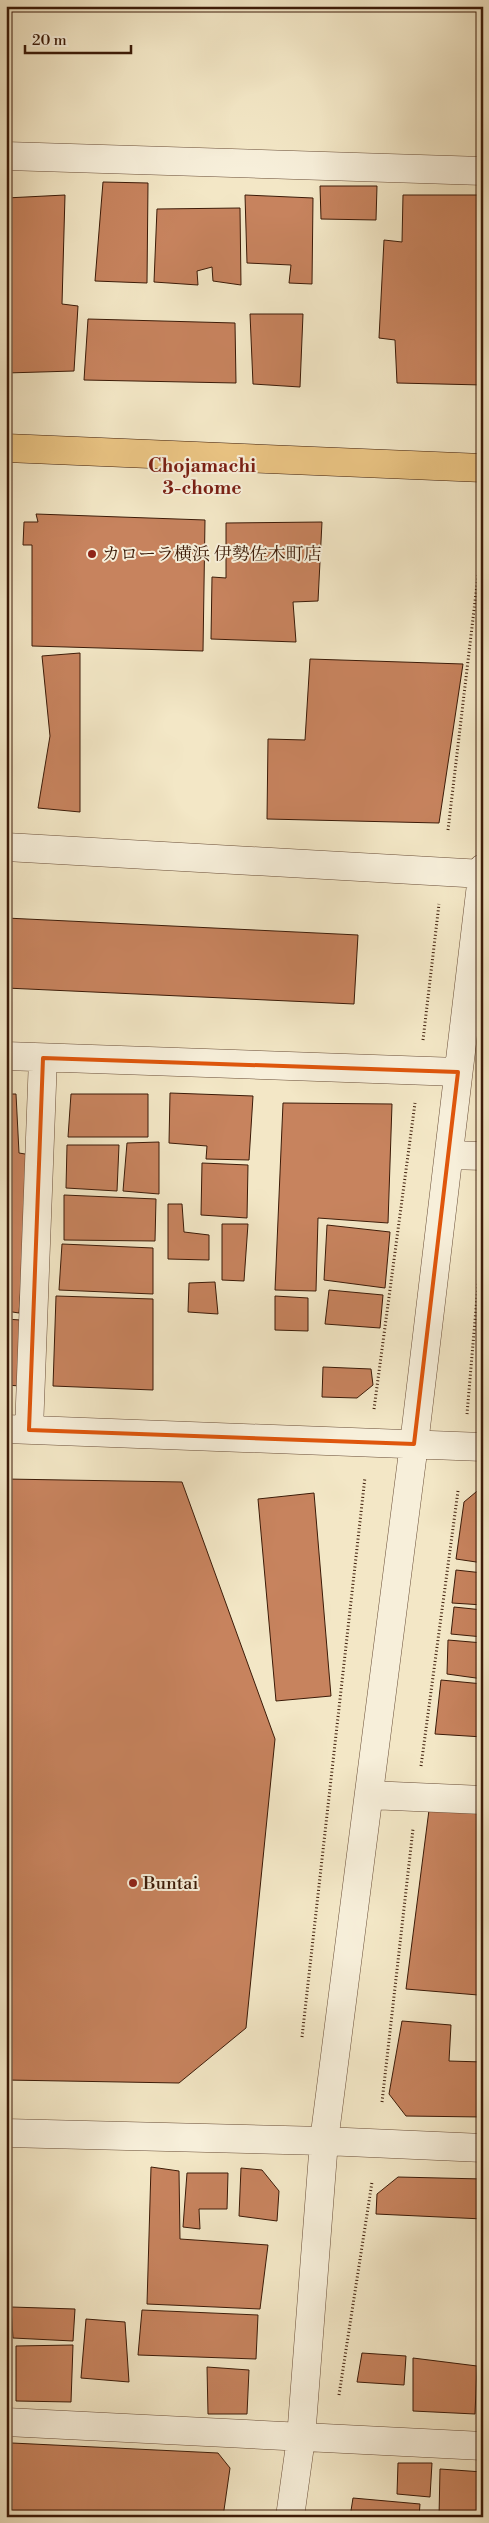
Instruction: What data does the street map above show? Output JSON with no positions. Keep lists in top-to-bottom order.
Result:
{
  "districts": ["Chojamachi 3-chome"],
  "places": ["カローラ横浜 伊勢佐木町店", "Buntai"],
  "scale_bar": "20 m"
}
